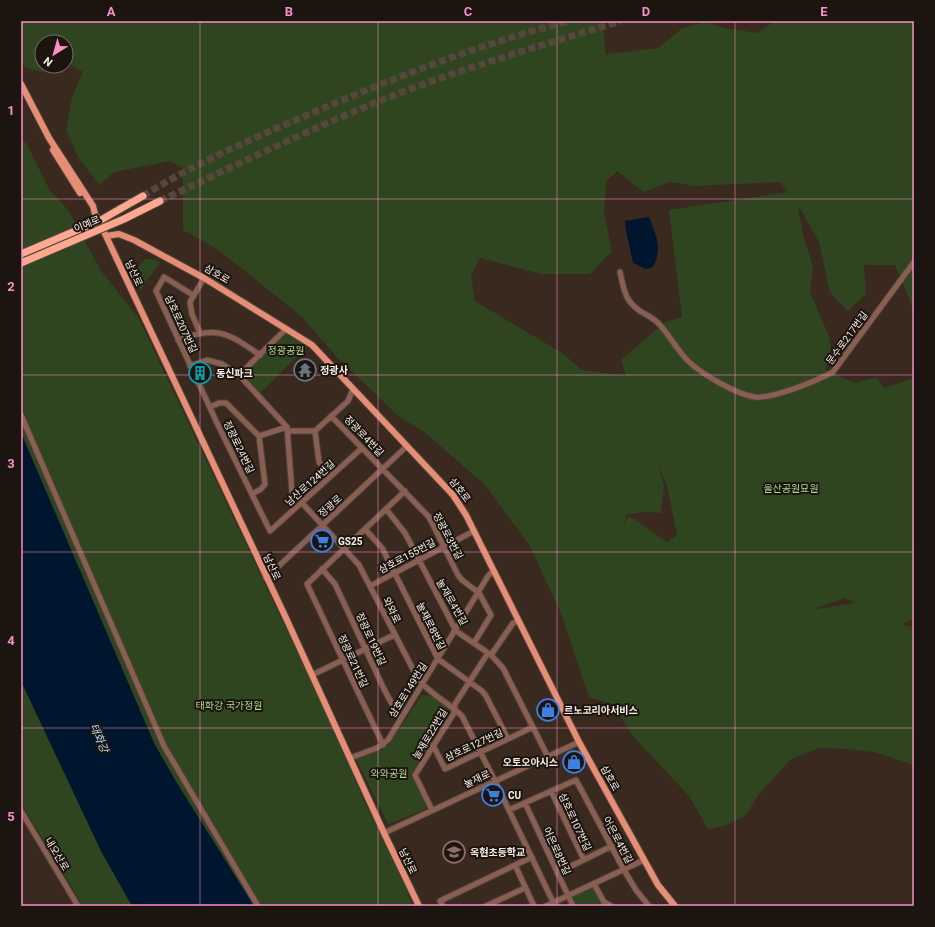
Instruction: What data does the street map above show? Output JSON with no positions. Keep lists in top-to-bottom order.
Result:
{
  "streets": {
    "highway": ["이예로"],
    "main road": ["남산로", "삼호로"],
    "street": [
      "삼호로207번길",
      "문수로217번길",
      "정광로4번길",
      "정광로24번길",
      "남산로124번길",
      "정광로",
      "정광로3번길",
      "삼호로155번길",
      "눌재로4번길",
      "와와로",
      "눌재로8번길",
      "정광로19번길",
      "정광로21번길",
      "삼호로149번길",
      "눌재로22번길",
      "삼호로127번길",
      "눌재로",
      "삼호로107번길",
      "어은로4번길",
      "어은로8번길",
      "내오산로"
    ]
  },
  "crossings": [
    ["남산로", "삼호로"],
    ["남산로", "정광로"],
    ["남산로", "눌재로"],
    ["삼호로", "정광로"],
    ["삼호로", "삼호로155번길"],
    ["삼호로", "삼호로149번길"],
    ["삼호로", "눌재로22번길"],
    ["삼호로", "눌재로"],
    ["삼호로207번길", "정광로24번길"],
    ["정광로4번길", "남산로124번길"],
    ["정광로4번길", "정광로"],
    ["정광로4번길", "정광로3번길"],
    ["정광로24번길", "남산로124번길"],
    ["남산로124번길", "와와로"],
    ["정광로", "정광로3번길"],
    ["정광로", "와와로"],
    ["정광로3번길", "삼호로155번길"],
    ["정광로3번길", "삼호로149번길"],
    ["삼호로155번길", "눌재로4번길"],
    ["삼호로155번길", "와와로"],
    ["삼호로155번길", "눌재로8번길"],
    ["눌재로4번길", "삼호로149번길"],
    ["눌재로4번길", "눌재로22번길"],
    ["눌재로4번길", "삼호로127번길"],
    ["눌재로4번길", "눌재로"],
    ["와와로", "삼호로149번길"],
    ["와와로", "눌재로22번길"],
    ["와와로", "삼호로127번길"],
    ["와와로", "눌재로"],
    ["눌재로8번길", "삼호로149번길"],
    ["눌재로8번길", "눌재로22번길"],
    ["눌재로8번길", "삼호로127번길"],
    ["정광로19번길", "정광로21번길"],
    ["정광로19번길", "삼호로149번길"],
    ["정광로21번길", "삼호로149번길"],
    ["눌재로22번길", "삼호로127번길"],
    ["눌재로22번길", "눌재로"],
    ["삼호로107번길", "어은로4번길"],
    ["삼호로107번길", "어은로8번길"]
  ],
  "water": ["태화강"],
  "parks": [
    "정광공원",
    "울산공원묘원",
    "태화강 국가정원",
    "와와공원"
  ],
  "places": {
    "temple": ["정광사"],
    "building": ["동신파크"],
    "supermarket": ["GS25", "CU"],
    "shop": ["르노코리아서비스", "오토오아시스"],
    "school or university": ["옥현초등학교"]
  },
  "north": "bottom left",
  "grid": {
    "columns": [
      "A",
      "B",
      "C",
      "D",
      "E"
    ],
    "rows": [
      "1",
      "2",
      "3",
      "4",
      "5"
    ]
  }
}
